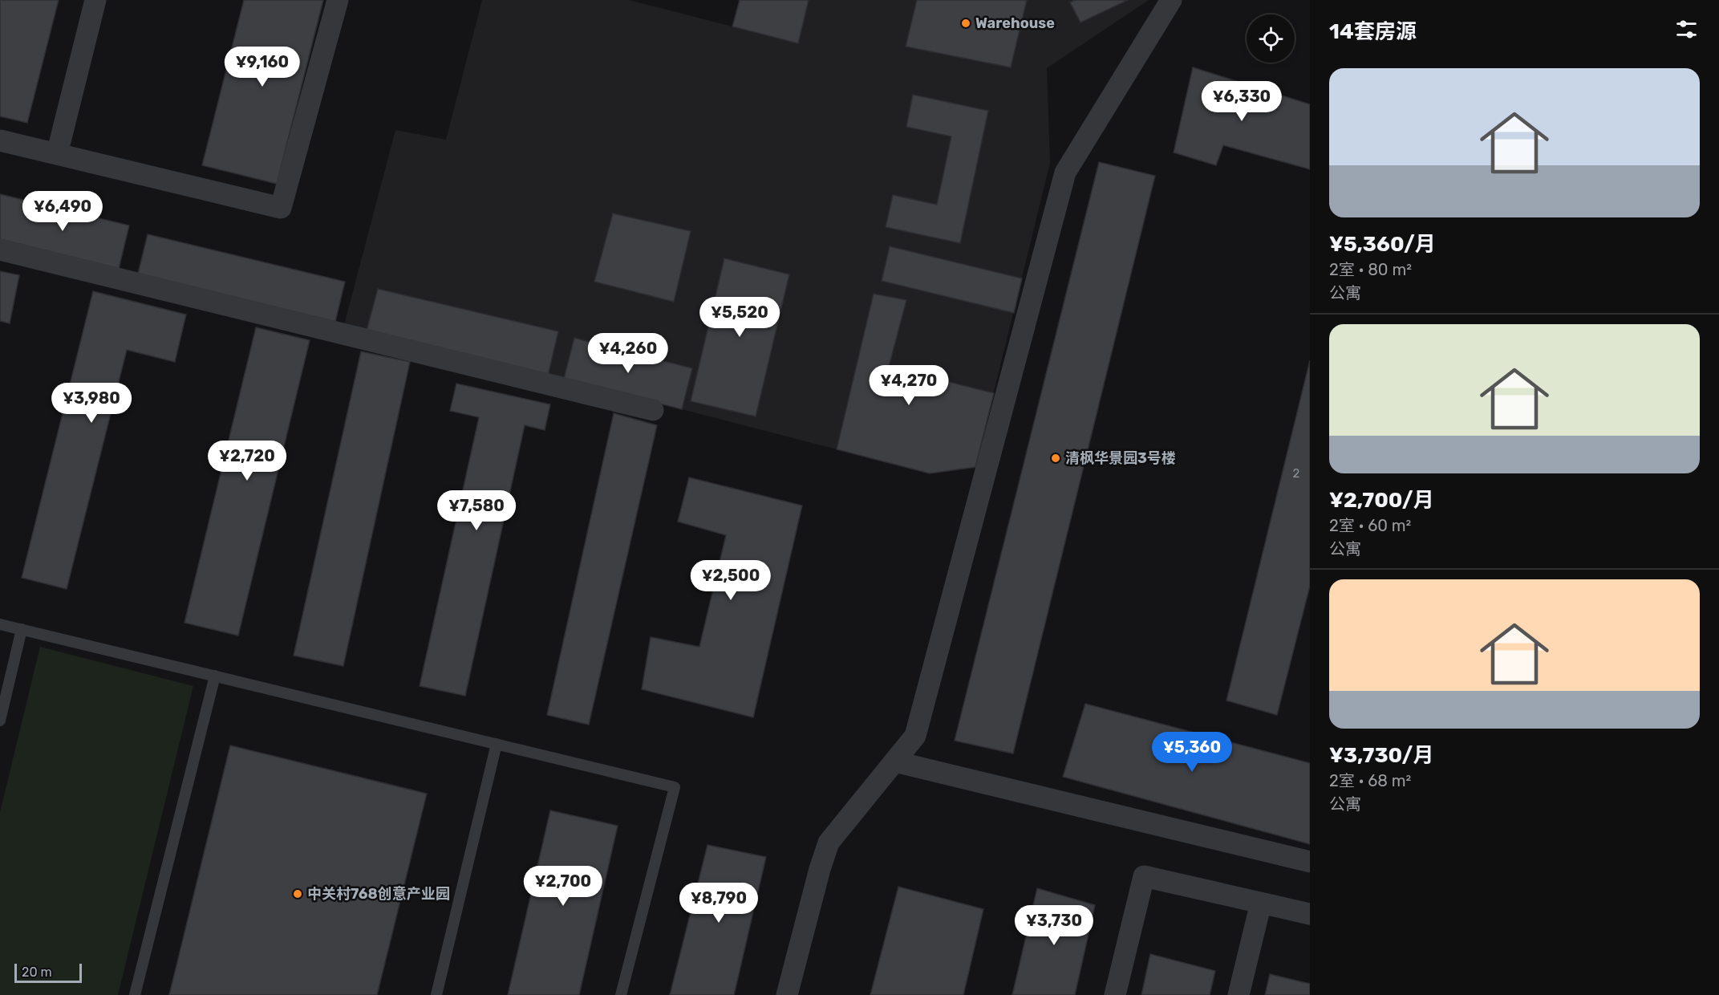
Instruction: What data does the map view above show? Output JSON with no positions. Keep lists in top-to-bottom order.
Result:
{
  "places": ["Warehouse", "清枫华景园3号楼", "中关村768创意产业园"],
  "house_numbers": ["2"],
  "scale_bar": "20 m",
  "page": {
    "heading": "14套房源",
    "price": [
      "¥9,160",
      "¥6,330",
      "¥6,490",
      "¥5,520",
      "¥4,260",
      "¥4,270",
      "¥3,980",
      "¥2,720",
      "¥7,580",
      "¥2,500",
      "¥5,360",
      "¥2,700",
      "¥8,790",
      "¥3,730"
    ],
    "list": [
      {
        "name": "¥5,360/月",
        "note": "2室 · 80 m² · 公寓"
      },
      {
        "name": "¥2,700/月",
        "note": "2室 · 60 m² · 公寓"
      },
      {
        "name": "¥3,730/月",
        "note": "2室 · 68 m² · 公寓"
      }
    ],
    "scale": "20 m"
  }
}
